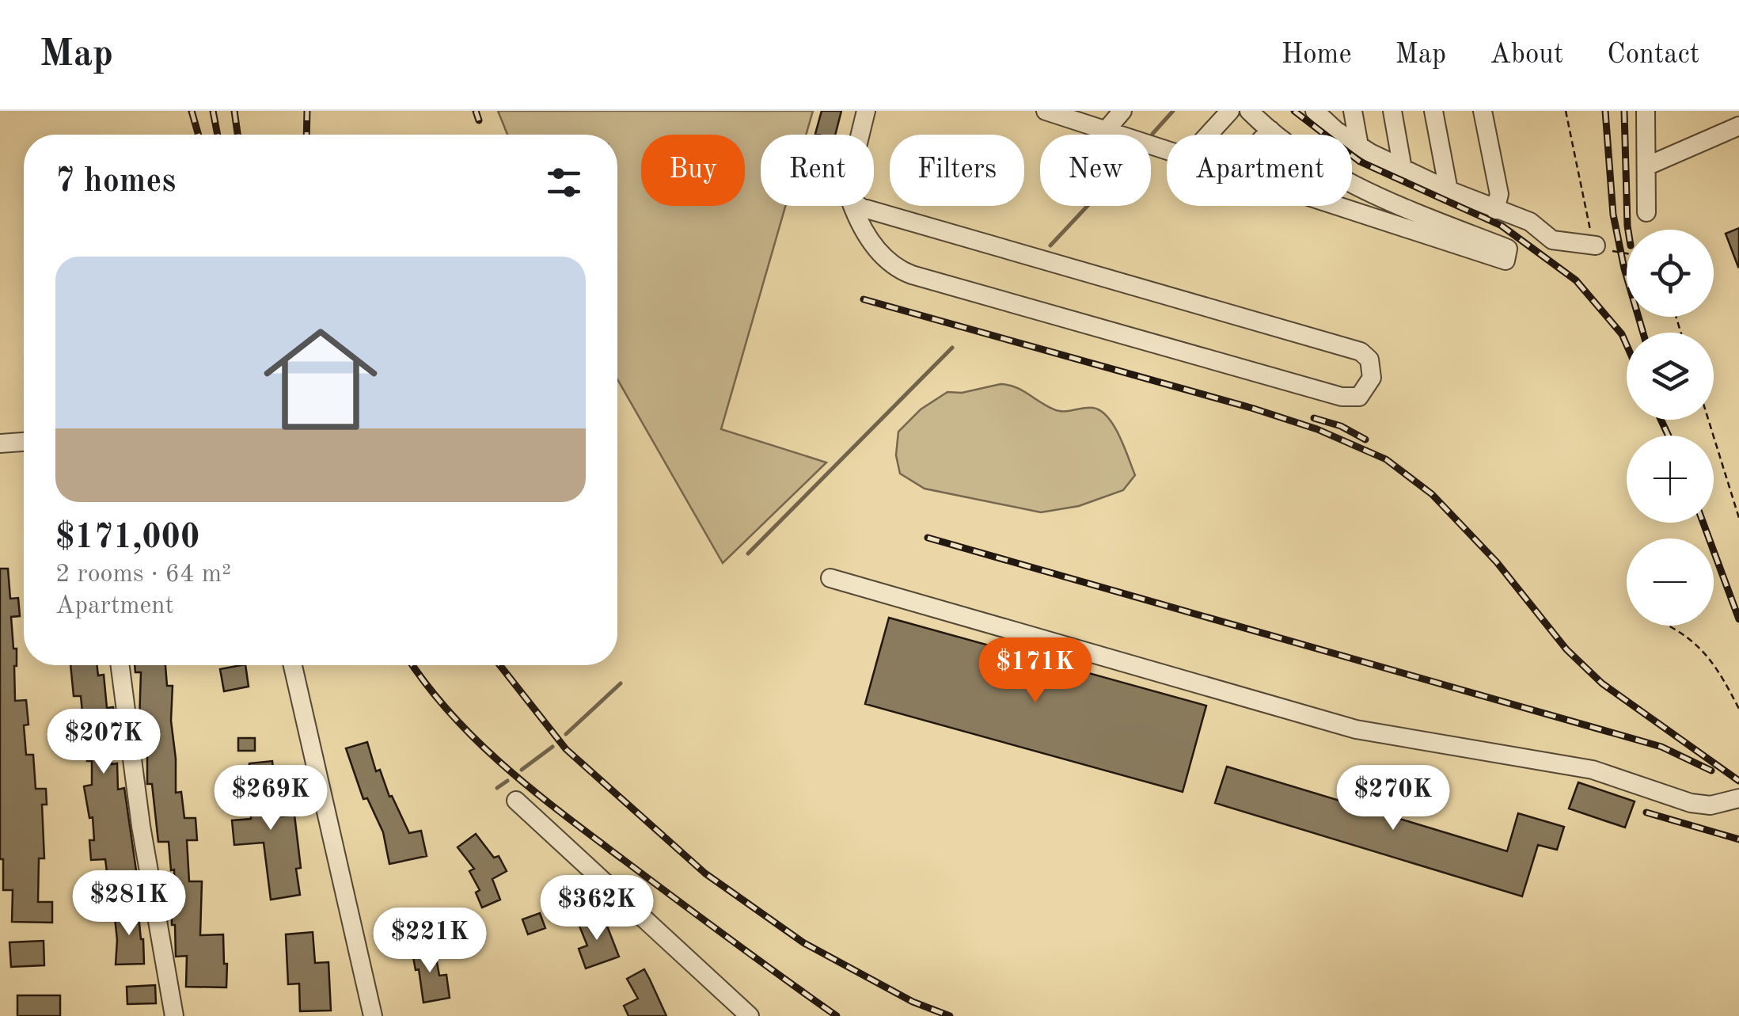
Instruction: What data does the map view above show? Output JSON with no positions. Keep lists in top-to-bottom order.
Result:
{
  "page": {
    "header": "Map",
    "nav": [
      "Home",
      "Map",
      "About",
      "Contact"
    ],
    "chip": [
      "Buy",
      "Rent",
      "Filters",
      "New",
      "Apartment"
    ],
    "heading": "7 homes",
    "map_buttons": ["+", "−"],
    "list": [
      {
        "name": "$171,000",
        "note": "2 rooms · 64 m² · Apartment"
      }
    ],
    "price": [
      "$171K",
      "$207K",
      "$269K",
      "$270K",
      "$281K",
      "$362K",
      "$221K"
    ]
  }
}
